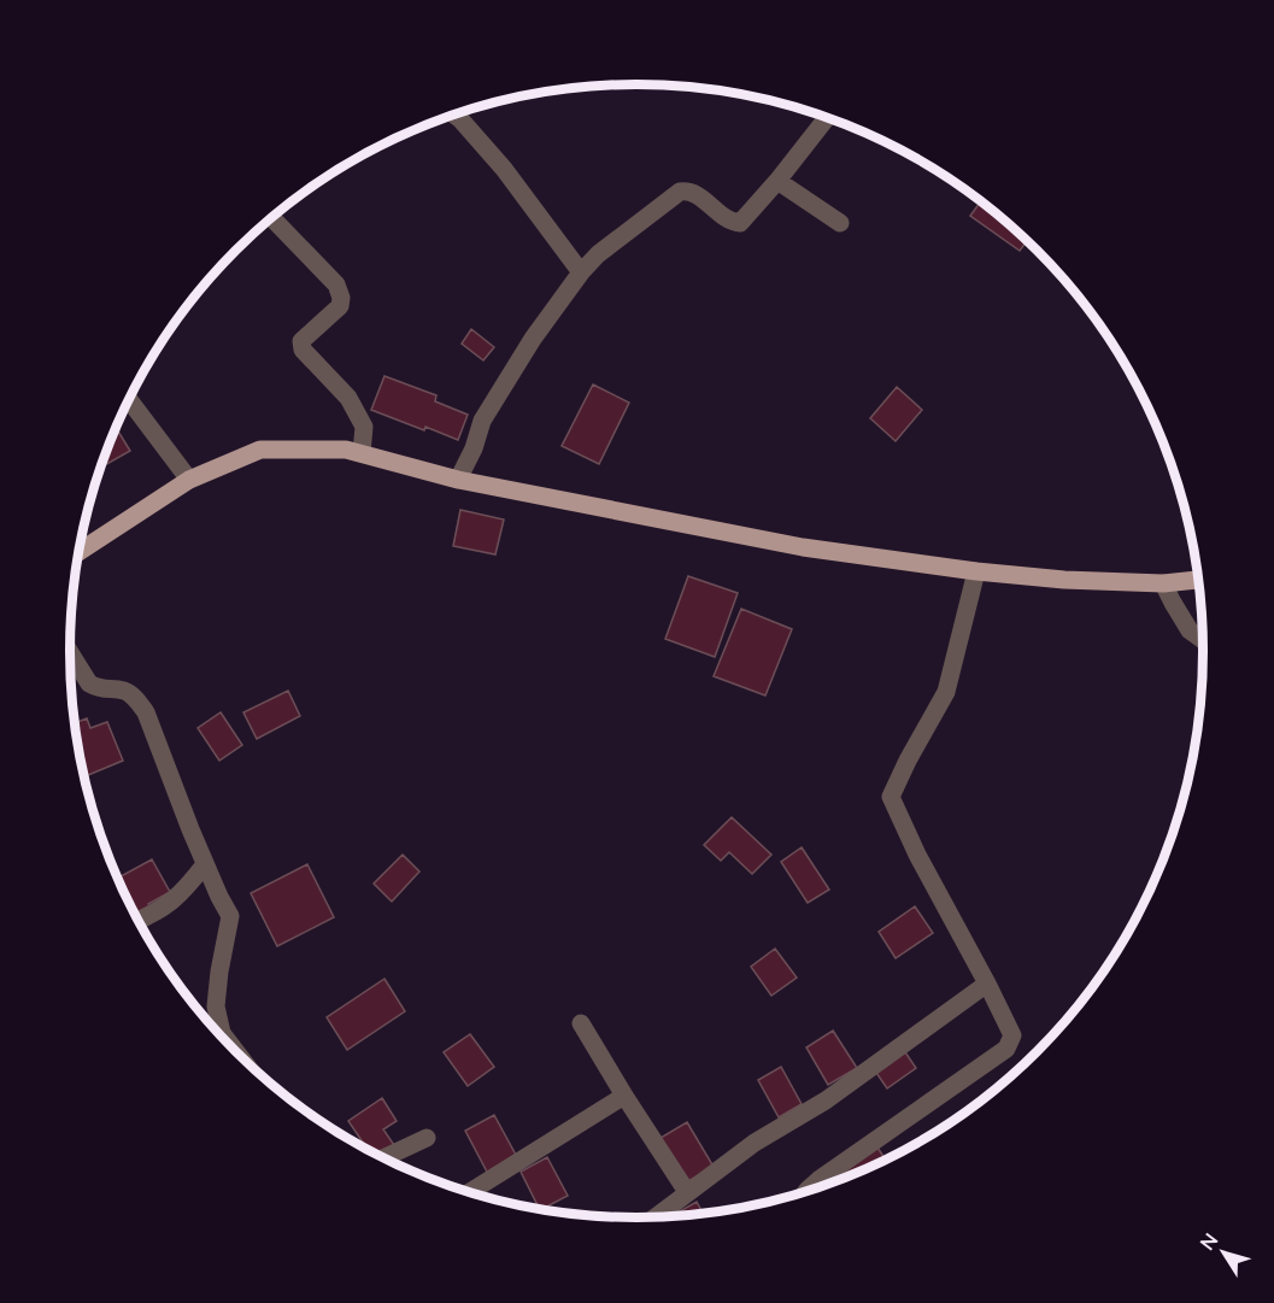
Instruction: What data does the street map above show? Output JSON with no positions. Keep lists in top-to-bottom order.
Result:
{
  "north": "top left"
}
